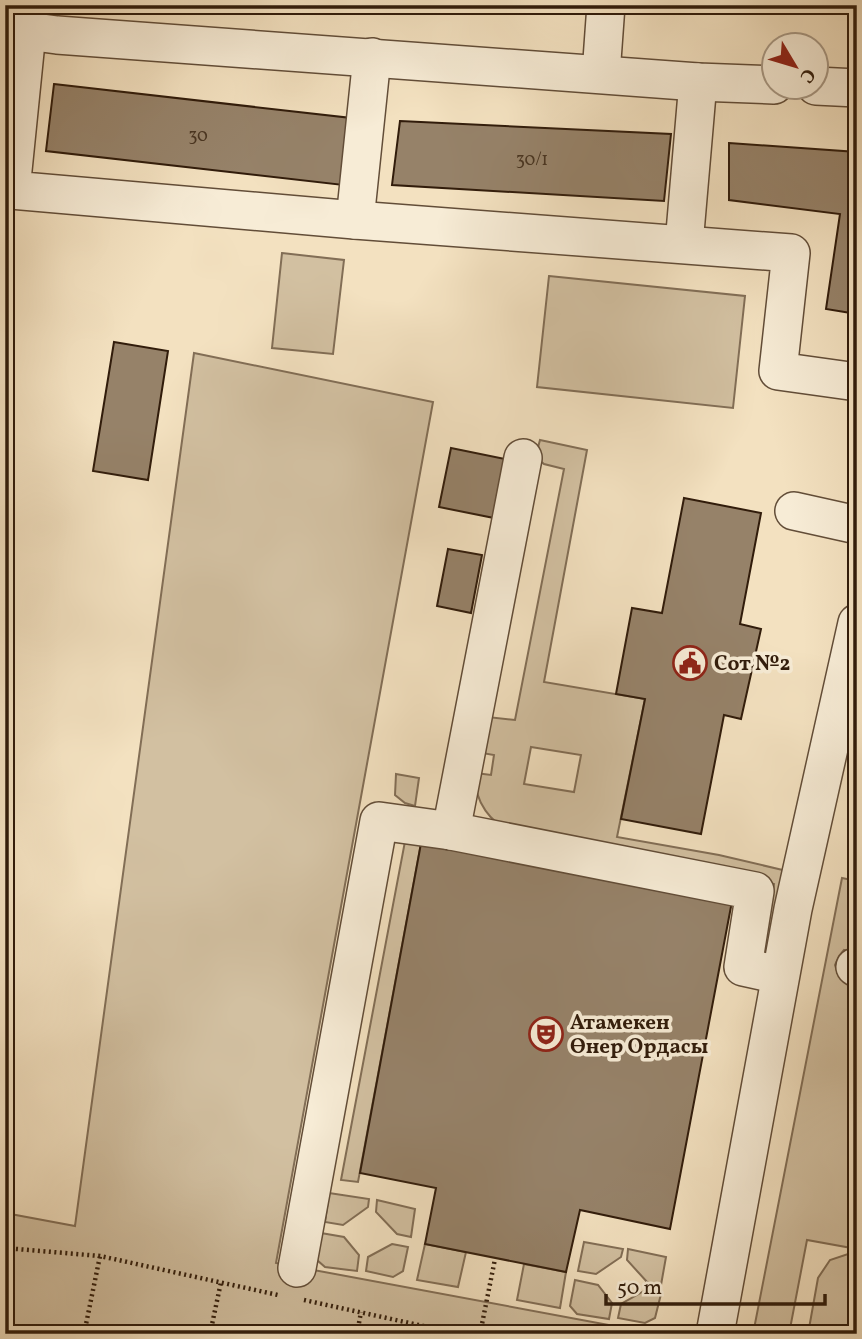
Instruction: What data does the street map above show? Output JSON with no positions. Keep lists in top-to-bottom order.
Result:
{
  "places": {
    "public building": ["Сот №2"],
    "theatre": ["Атамекен Өнер Ордасы"]
  },
  "house_numbers": ["30", "30/1"],
  "scale_bar": "50 m",
  "north": "bottom right"
}
